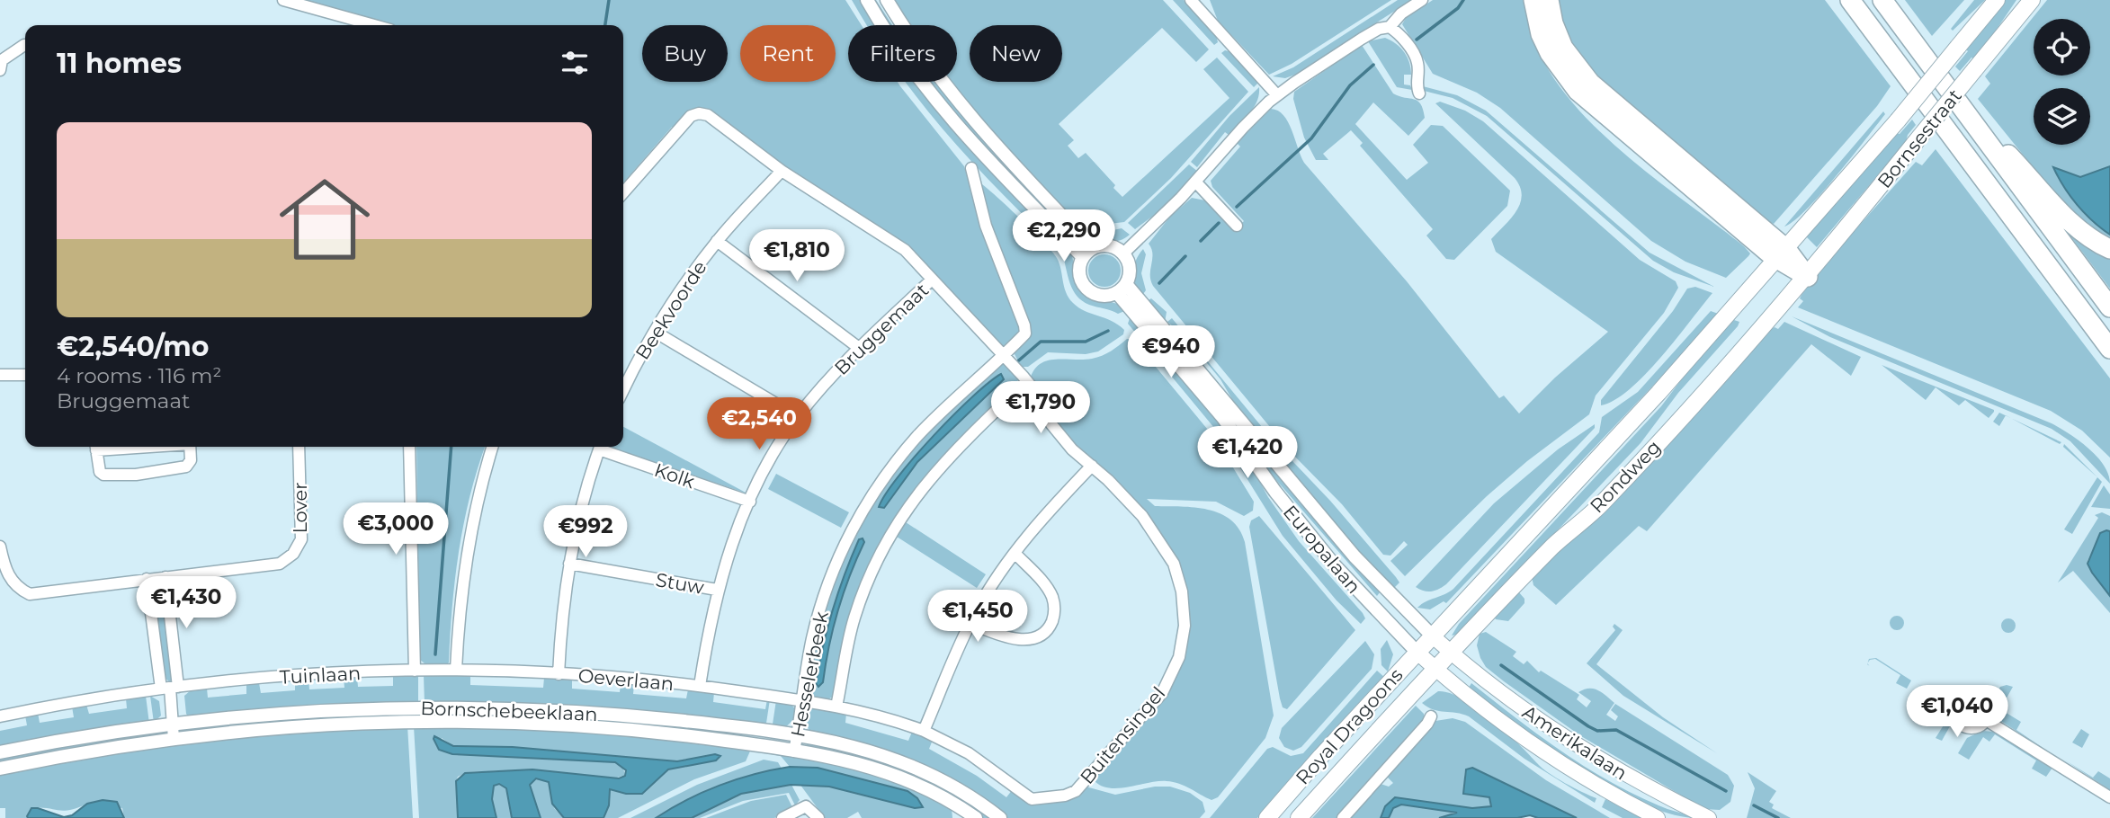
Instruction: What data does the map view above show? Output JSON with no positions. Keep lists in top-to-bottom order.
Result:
{
  "streets": {
    "main road": [
      "Bornsestraat",
      "Rondweg",
      "Royal Dragoons",
      "Amerikalaan"
    ],
    "street": [
      "Beekvoorde",
      "Bruggemaat",
      "Kolk",
      "Lover",
      "Europalaan",
      "Stuw",
      "Hesselerbeek",
      "Tuinlaan",
      "Oeverlaan",
      "Bornschebeeklaan",
      "Buitensingel"
    ]
  },
  "crossings": [
    ["Bornsestraat", "Rondweg"],
    ["Beekvoorde", "Buitensingel"],
    ["Bruggemaat", "Kolk"],
    ["Bruggemaat", "Stuw"],
    ["Bruggemaat", "Oeverlaan"],
    ["Bruggemaat", "Buitensingel"],
    ["Rondweg", "Europalaan"],
    ["Rondweg", "Royal Dragoons"],
    ["Rondweg", "Amerikalaan"],
    ["Europalaan", "Royal Dragoons"],
    ["Europalaan", "Amerikalaan"],
    ["Hesselerbeek", "Oeverlaan"],
    ["Hesselerbeek", "Bornschebeeklaan"],
    ["Hesselerbeek", "Buitensingel"],
    ["Tuinlaan", "Oeverlaan"],
    ["Oeverlaan", "Buitensingel"],
    ["Royal Dragoons", "Amerikalaan"]
  ],
  "page": {
    "chip": [
      "Buy",
      "Rent",
      "Filters",
      "New"
    ],
    "heading": "11 homes",
    "list": [
      {
        "name": "€2,540/mo",
        "note": "4 rooms · 116 m² · Bruggemaat"
      }
    ],
    "price": [
      "€2,290",
      "€1,810",
      "€940",
      "€1,790",
      "€2,540",
      "€1,420",
      "€3,000",
      "€992",
      "€1,430",
      "€1,450",
      "€1,040"
    ]
  }
}
